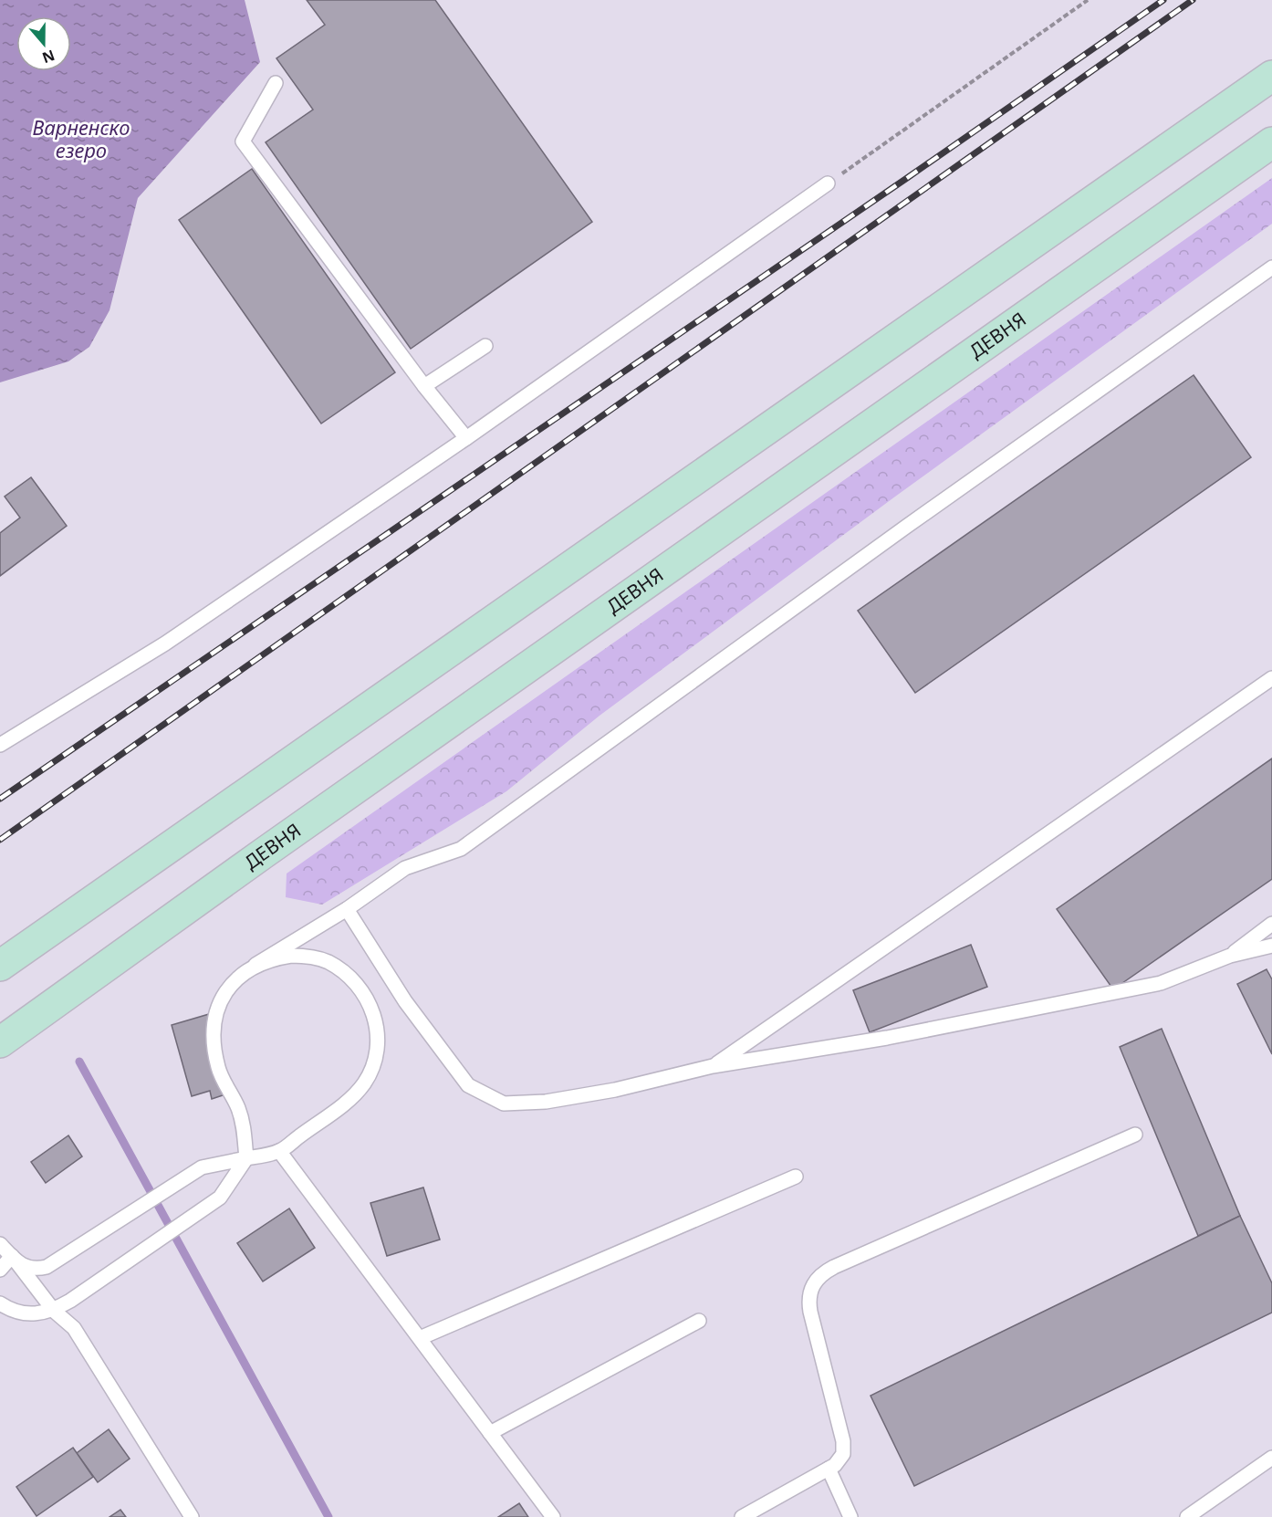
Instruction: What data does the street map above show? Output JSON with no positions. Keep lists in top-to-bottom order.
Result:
{
  "streets": {
    "main road": ["ДЕВНЯ"]
  },
  "water": ["Варненско езеро"],
  "north": "bottom"
}
